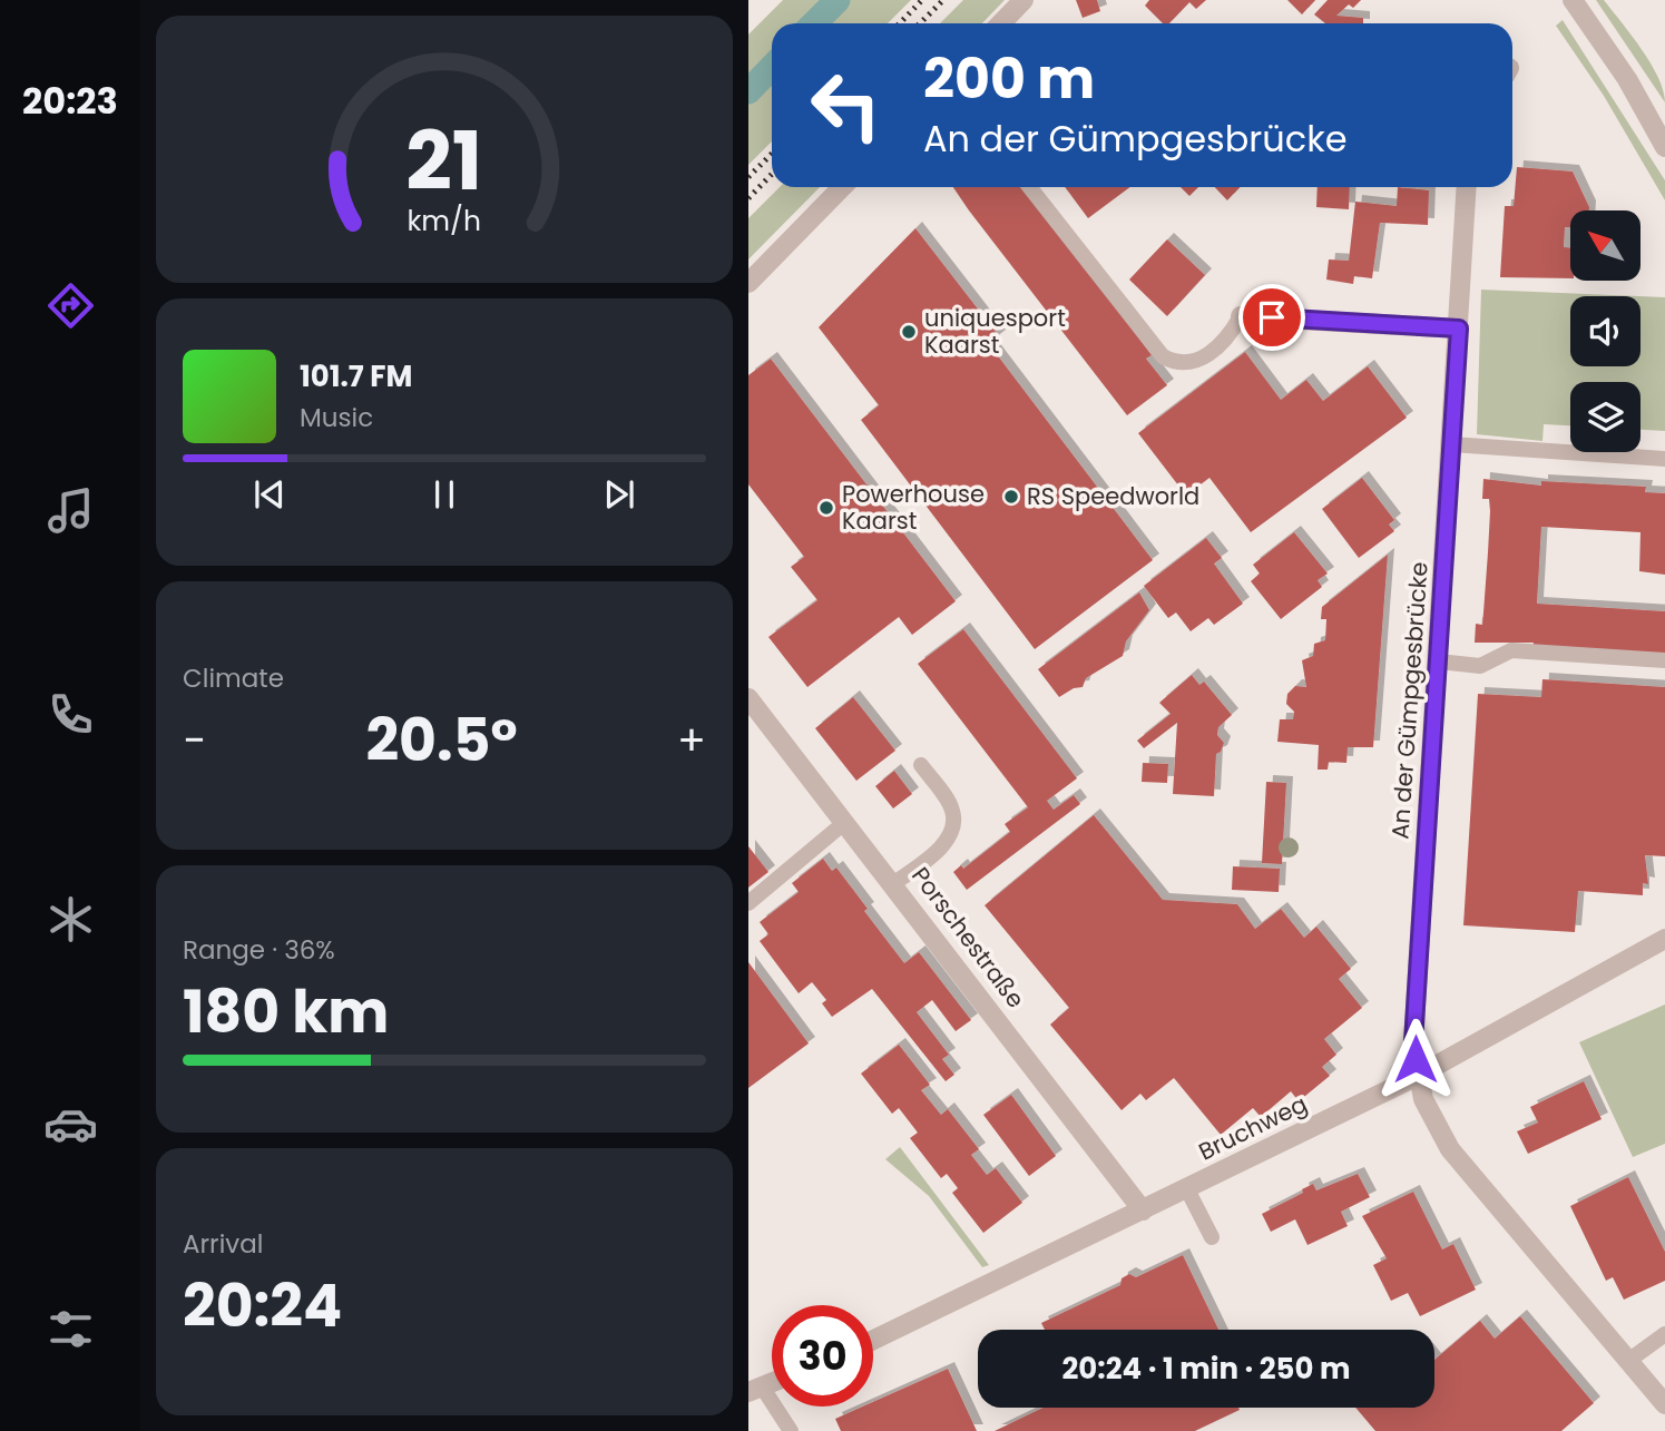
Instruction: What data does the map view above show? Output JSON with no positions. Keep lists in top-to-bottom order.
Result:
{
  "streets": {
    "street": ["An der Gümpgesbrücke", "Porschestraße", "Bruchweg"]
  },
  "crossings": [
    ["An der Gümpgesbrücke", "Bruchweg"],
    ["Porschestraße", "Bruchweg"]
  ],
  "places": ["uniquesport Kaarst", "RS Speedworld", "Powerhouse Kaarst"],
  "north": "top left",
  "page": {
    "tabs": "20:23",
    "turn": ["200 m", "An der Gümpgesbrücke"],
    "song": ["101.7 FM", "Music"],
    "tile": [
      "Climate",
      ["Range · 36%", "180 km"],
      ["Arrival", "20:24"]
    ],
    "heat": ["−", "20.5°", "+"],
    "limit": "30",
    "trip": "20:24 · 1 min · 250 m",
    "gauge": ["21", "km/h"]
  }
}
